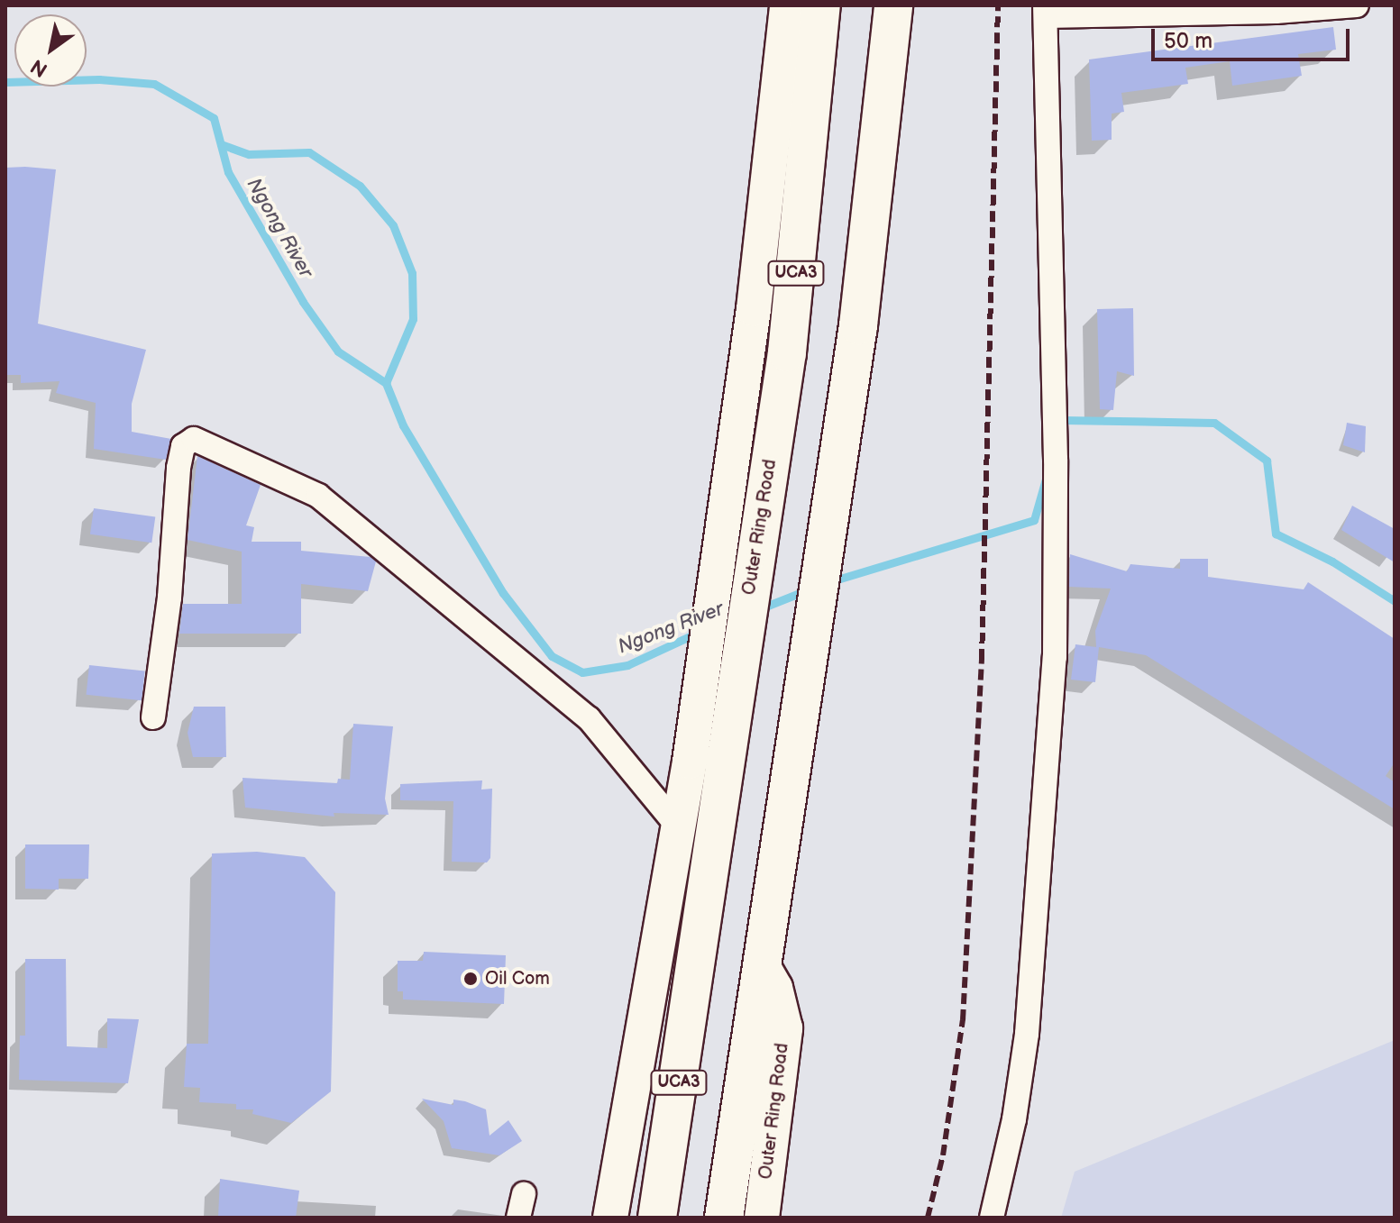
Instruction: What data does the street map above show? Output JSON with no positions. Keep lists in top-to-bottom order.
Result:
{
  "streets": {
    "main road": ["UCA3", "Outer Ring Road"]
  },
  "crossings": [
    ["UCA3", "Outer Ring Road"]
  ],
  "water": ["Ngong River"],
  "places": ["Oil Com"],
  "scale_bar": "50 m",
  "north": "bottom left"
}
